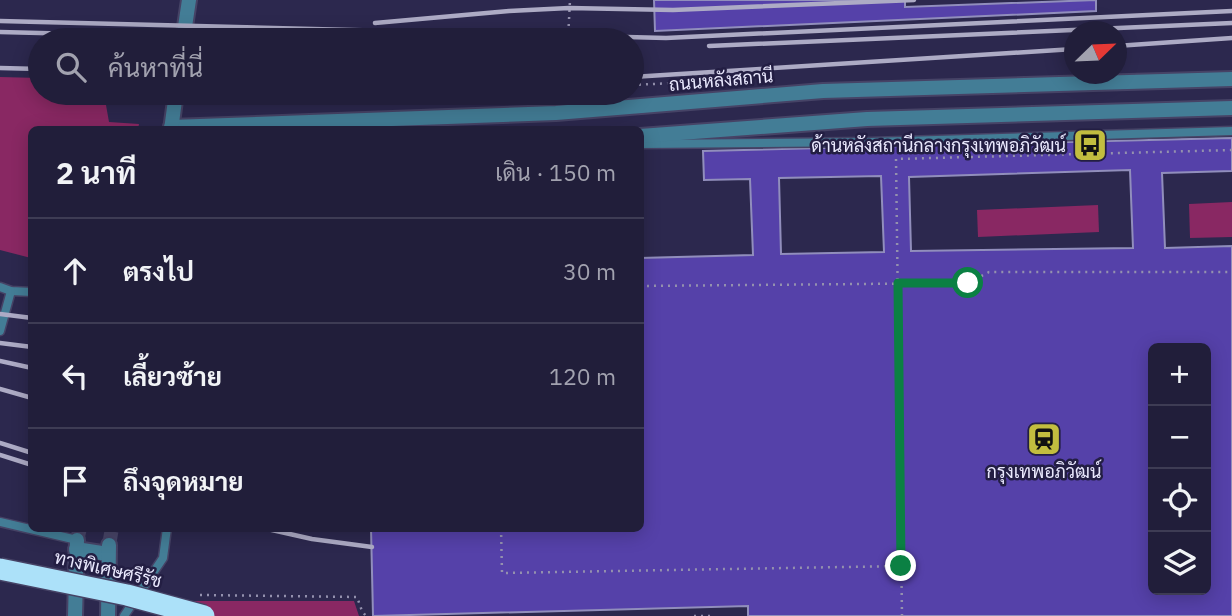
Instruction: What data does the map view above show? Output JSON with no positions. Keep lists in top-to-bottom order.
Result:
{
  "streets": {
    "highway": ["ทางพิเศษศรีรัช"],
    "street": ["ถนนหลังสถานี"]
  },
  "places": {
    "bus stop": ["ด้านหลังสถานีกลางกรุงเทพอภิวัฒน์"],
    "station": ["กรุงเทพอภิวัฒน์"]
  },
  "north": "top right",
  "page": {
    "search": "ค้นหาที่นี่",
    "heading": ["2 นาที", "เดิน · 150 m"],
    "list": [
      ["ตรงไป", "30 m"],
      ["เลี้ยวซ้าย", "120 m"],
      "ถึงจุดหมาย"
    ],
    "map_buttons": ["+", "−"]
  }
}
